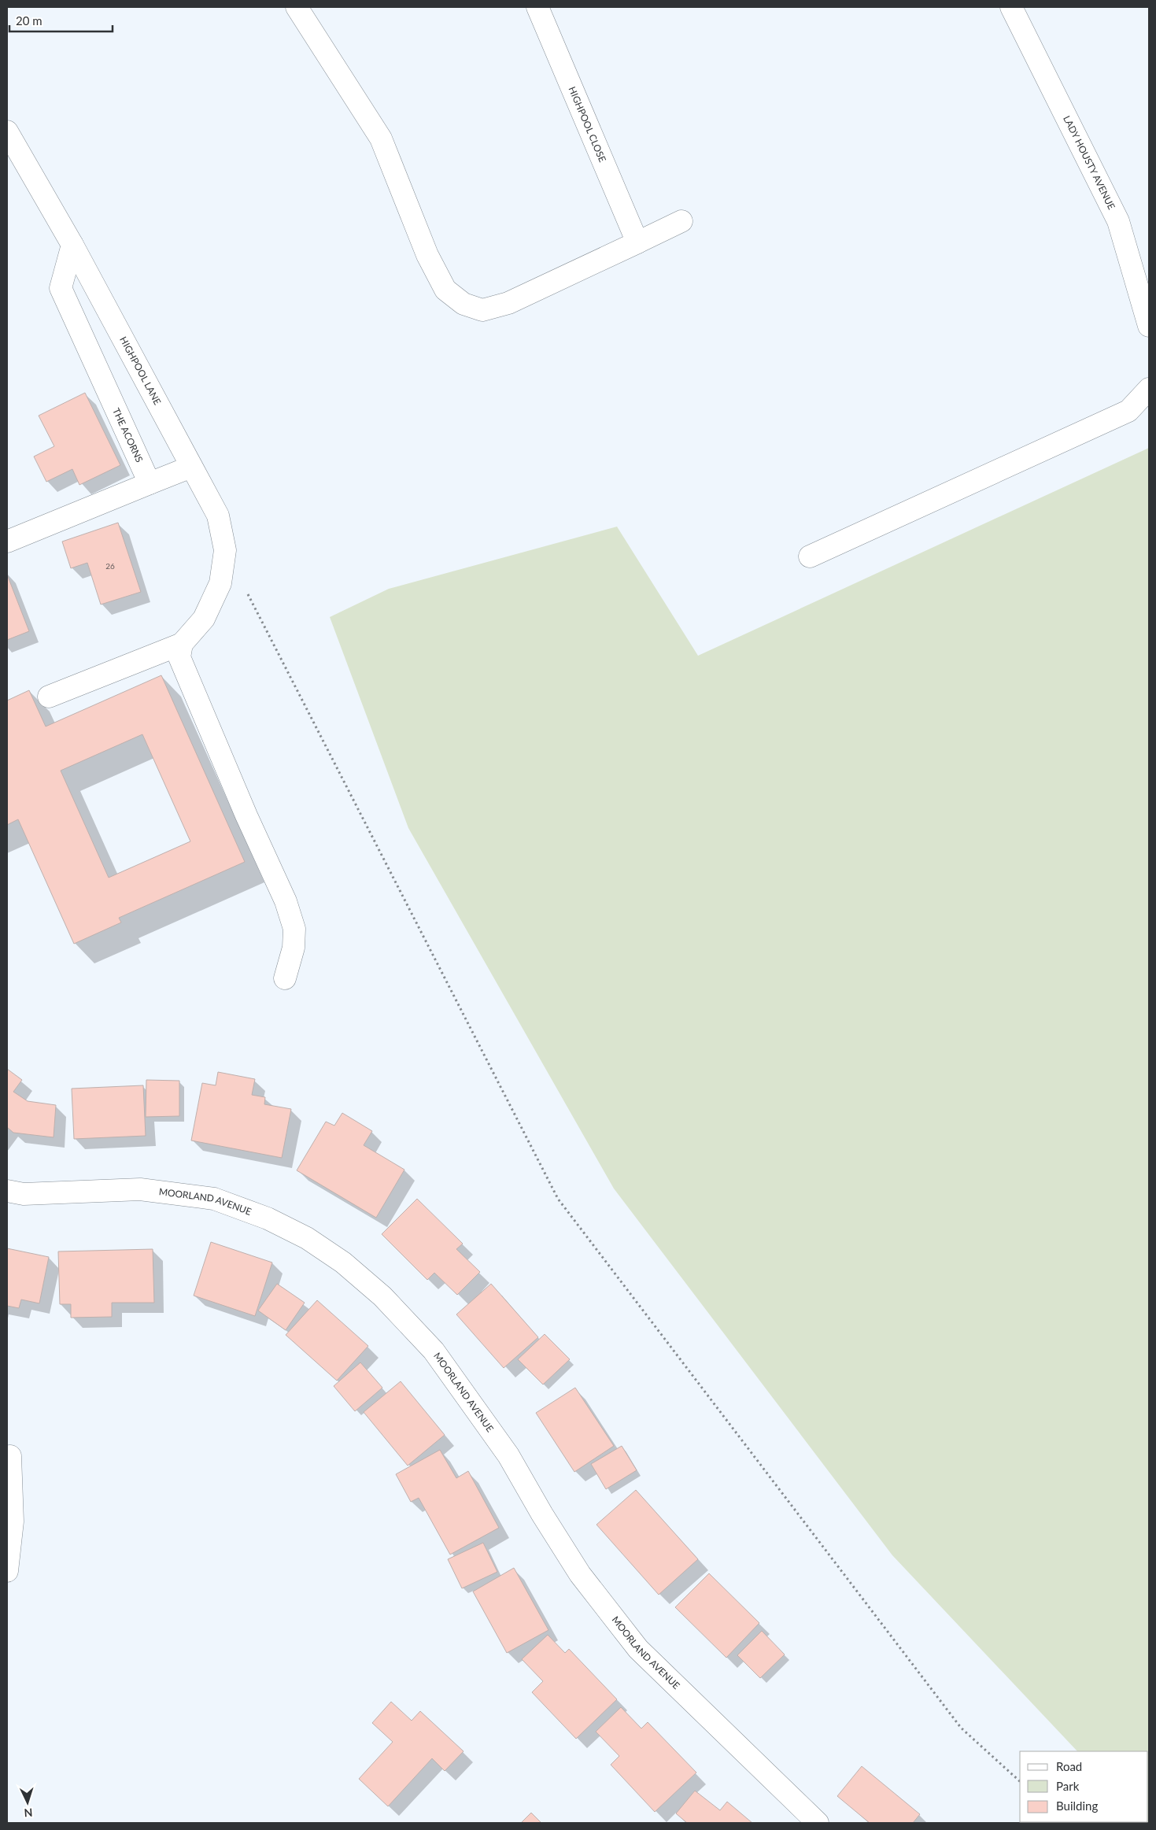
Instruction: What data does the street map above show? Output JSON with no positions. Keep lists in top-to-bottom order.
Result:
{
  "streets": {
    "street": [
      "HIGHPOOL CLOSE",
      "LADY HOUSTY AVENUE",
      "HIGHPOOL LANE",
      "THE ACORNS",
      "MOORLAND AVENUE"
    ]
  },
  "crossings": [
    ["HIGHPOOL LANE", "THE ACORNS"]
  ],
  "house_numbers": ["26"],
  "legend": ["Road", "Park", "Building"],
  "scale_bar": "20 m",
  "north": "bottom"
}
